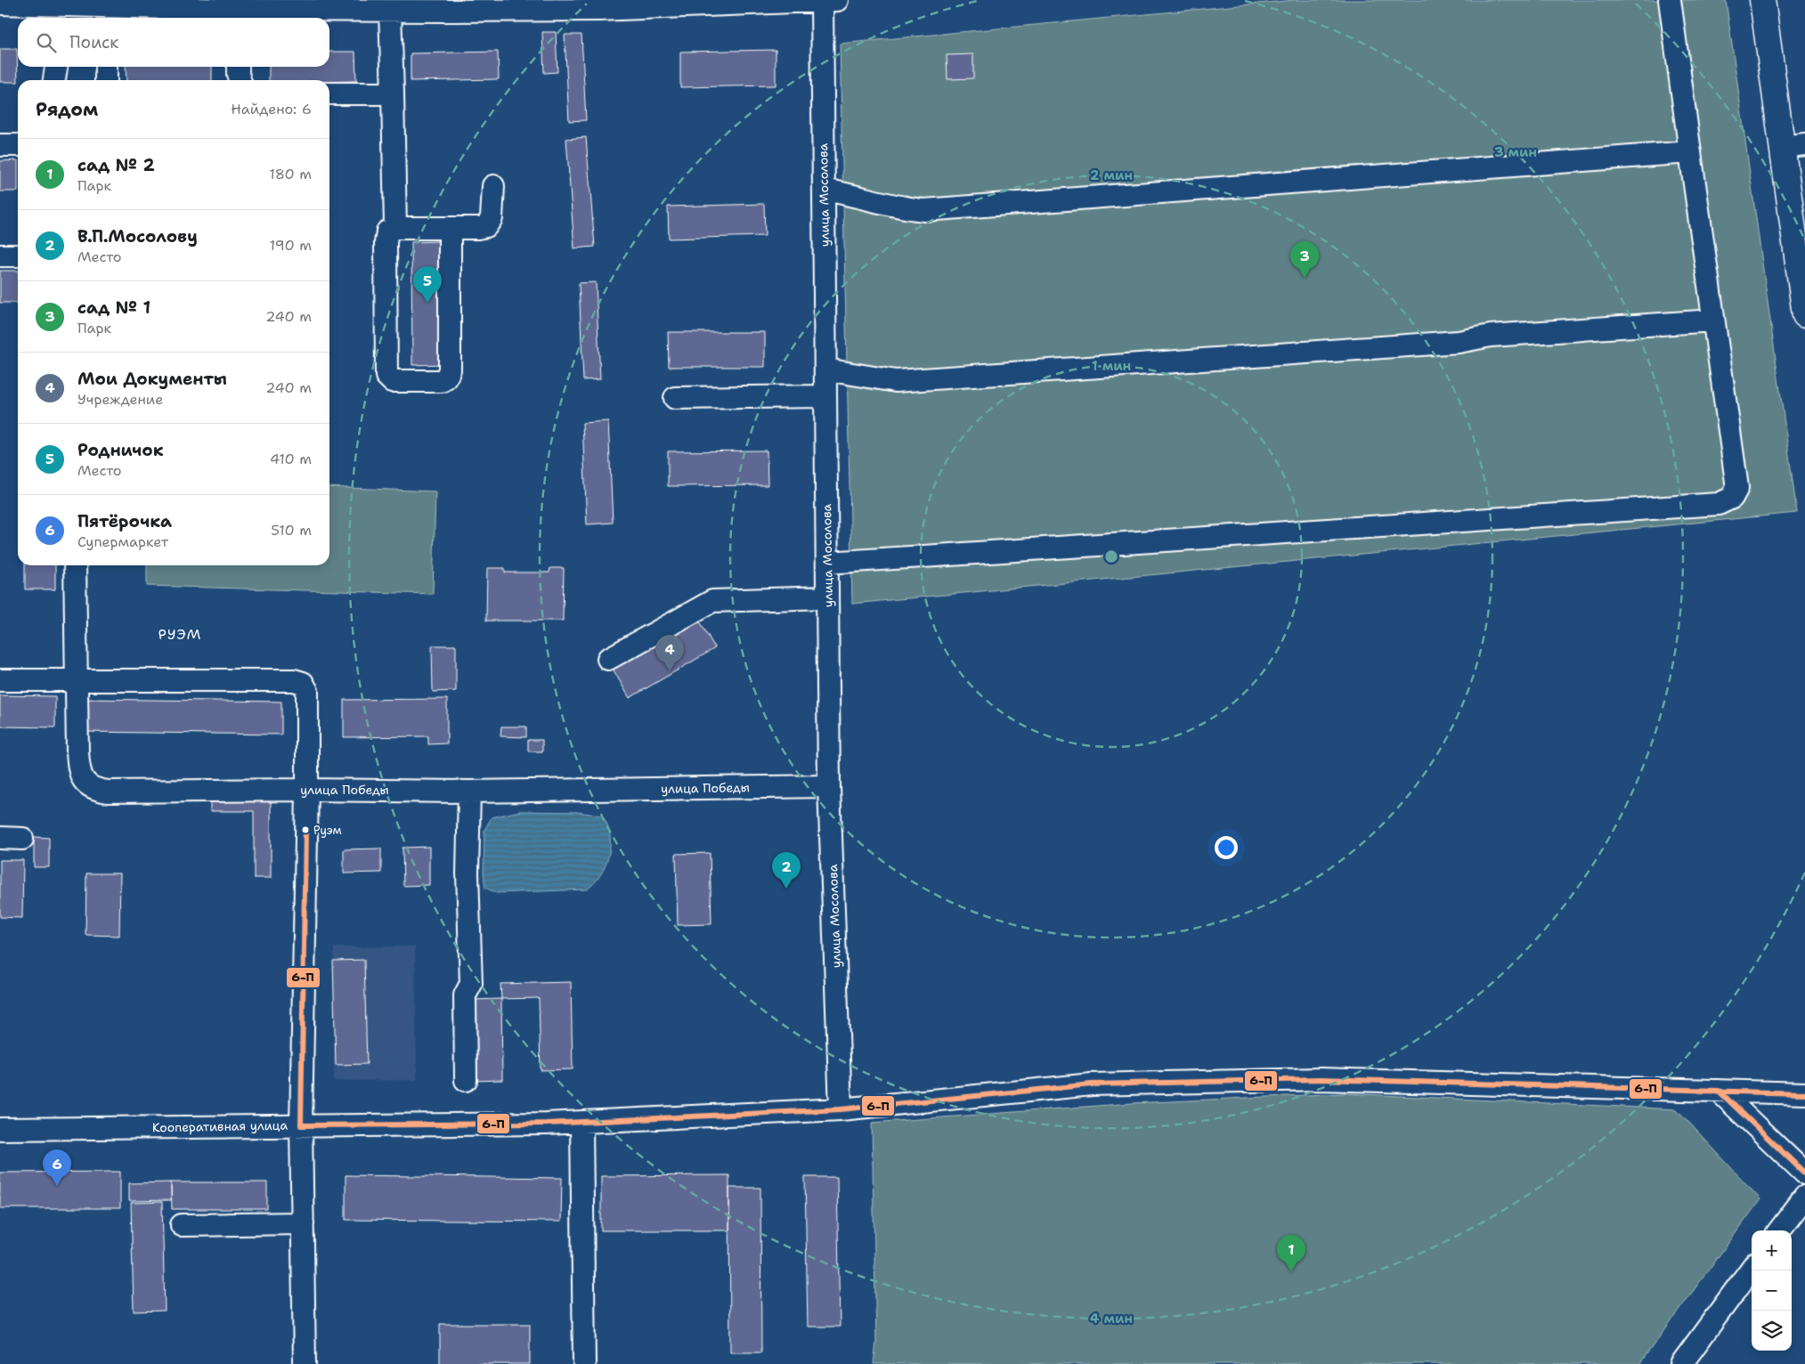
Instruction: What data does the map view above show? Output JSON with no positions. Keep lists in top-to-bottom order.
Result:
{
  "streets": {
    "street": ["улица Мосолова", "улица Победы", "Кооперативная улица"]
  },
  "crossings": [
    ["улица Мосолова", "улица Победы"],
    ["улица Мосолова", "Кооперативная улица"]
  ],
  "districts": ["РУЭМ"],
  "places": ["Руэм"],
  "lines": ["transit line 6-П"],
  "page": {
    "search": "Поиск",
    "heading": ["Рядом", "Найдено: 6"],
    "list": [
      {
        "mark": "1",
        "name": "сад № 2",
        "note": "Парк",
        "value": "180 m"
      },
      {
        "mark": "2",
        "name": "В.П.Мосолову",
        "note": "Место",
        "value": "190 m"
      },
      {
        "mark": "3",
        "name": "сад № 1",
        "note": "Парк",
        "value": "240 m"
      },
      {
        "mark": "4",
        "name": "Мои Документы",
        "note": "Учреждение",
        "value": "240 m"
      },
      {
        "mark": "5",
        "name": "Родничок",
        "note": "Место",
        "value": "410 m"
      },
      {
        "mark": "6",
        "name": "Пятёрочка",
        "note": "Супермаркет",
        "value": "510 m"
      }
    ],
    "pins": [
      "3",
      "5",
      "4",
      "2",
      "6",
      "1"
    ],
    "map_buttons": ["+", "−"]
  },
  "rings": [
    "3 мин",
    "2 мин",
    "1 мин",
    "4 мин"
  ]
}
